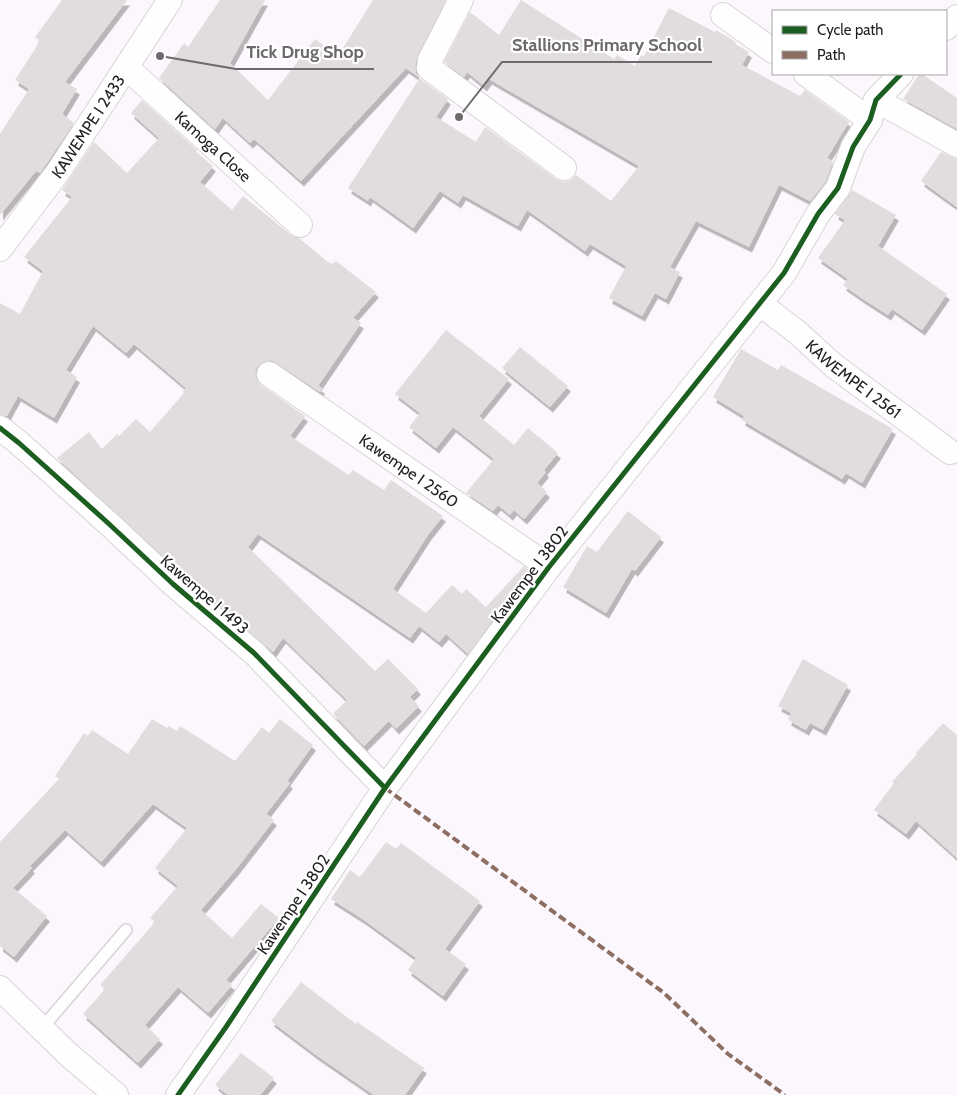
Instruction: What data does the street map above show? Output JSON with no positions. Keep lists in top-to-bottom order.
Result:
{
  "streets": {
    "street": [
      "KAWEMPE I 2433",
      "Kamoga Close",
      "KAWEMPE I 2561",
      "Kawempe I 2560",
      "Kawempe I 3802",
      "Kawempe I 1493"
    ]
  },
  "crossings": [
    ["KAWEMPE I 2433", "Kamoga Close"],
    ["KAWEMPE I 2561", "Kawempe I 3802"],
    ["Kawempe I 2560", "Kawempe I 3802"],
    ["Kawempe I 3802", "Kawempe I 1493"]
  ],
  "places": ["Tick Drug Shop", "Stallions Primary School"],
  "legend": ["Cycle path", "Path"]
}
